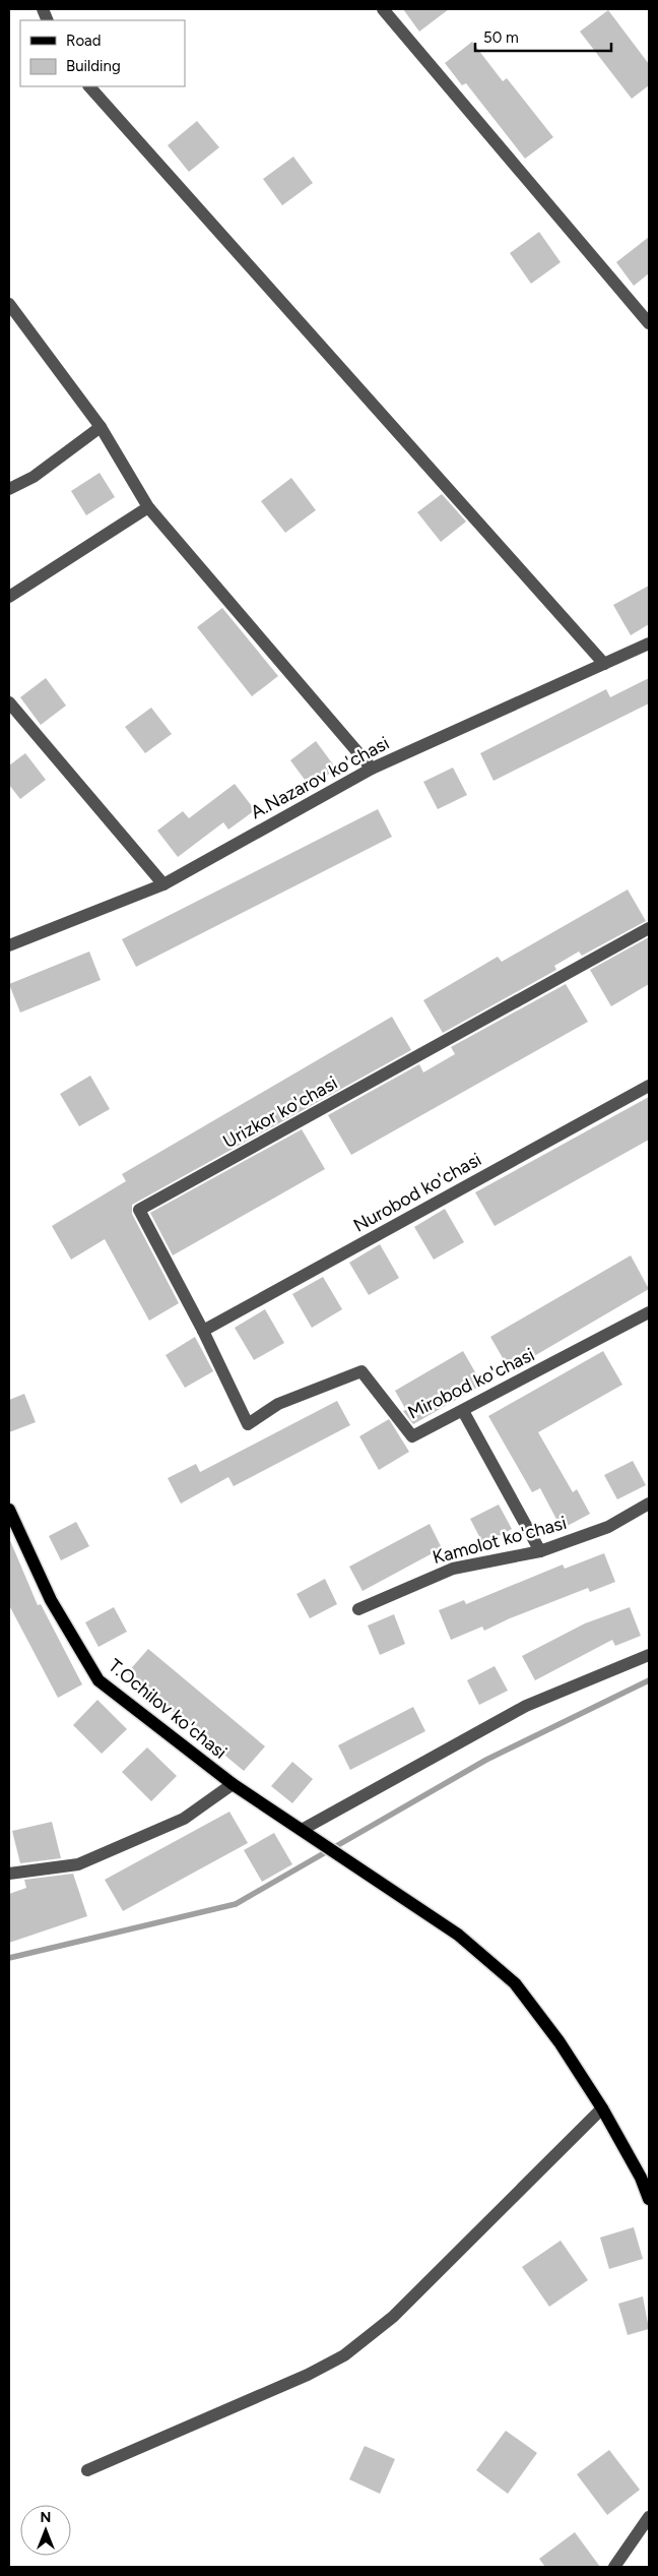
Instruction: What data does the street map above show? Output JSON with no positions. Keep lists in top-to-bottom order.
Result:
{
  "streets": {
    "main road": ["T.Ochilov ko'chasi"],
    "street": [
      "A.Nazarov ko'chasi",
      "Urizkor ko'chasi",
      "Nurobod ko'chasi",
      "Mirobod ko'chasi",
      "Kamolot ko'chasi"
    ]
  },
  "crossings": [
    ["Urizkor ko'chasi", "Nurobod ko'chasi"],
    ["Urizkor ko'chasi", "Mirobod ko'chasi"]
  ],
  "legend": ["Road", "Building"],
  "scale_bar": "50 m",
  "north": "top"
}
